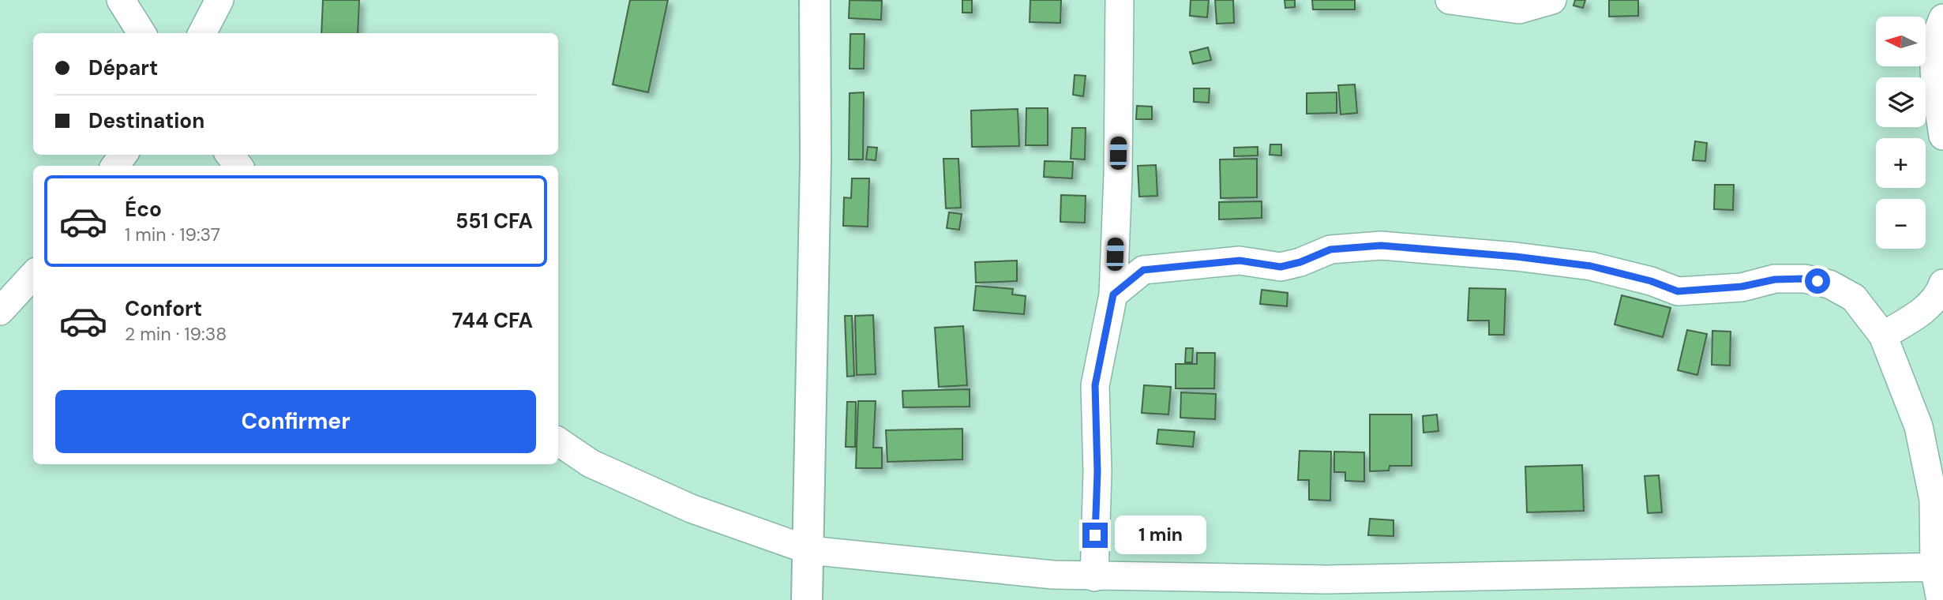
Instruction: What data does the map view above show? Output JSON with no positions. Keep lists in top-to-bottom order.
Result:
{
  "north": "left",
  "page": {
    "map_buttons": ["+", "−"],
    "banner": ["Départ", "Destination"],
    "list": [
      {
        "name": "Éco",
        "note": "1 min · 19:37",
        "value": "551 CFA"
      },
      {
        "name": "Confort",
        "note": "2 min · 19:38",
        "value": "744 CFA"
      }
    ],
    "buttons": "Confirmer",
    "bubble": "1 min"
  }
}
